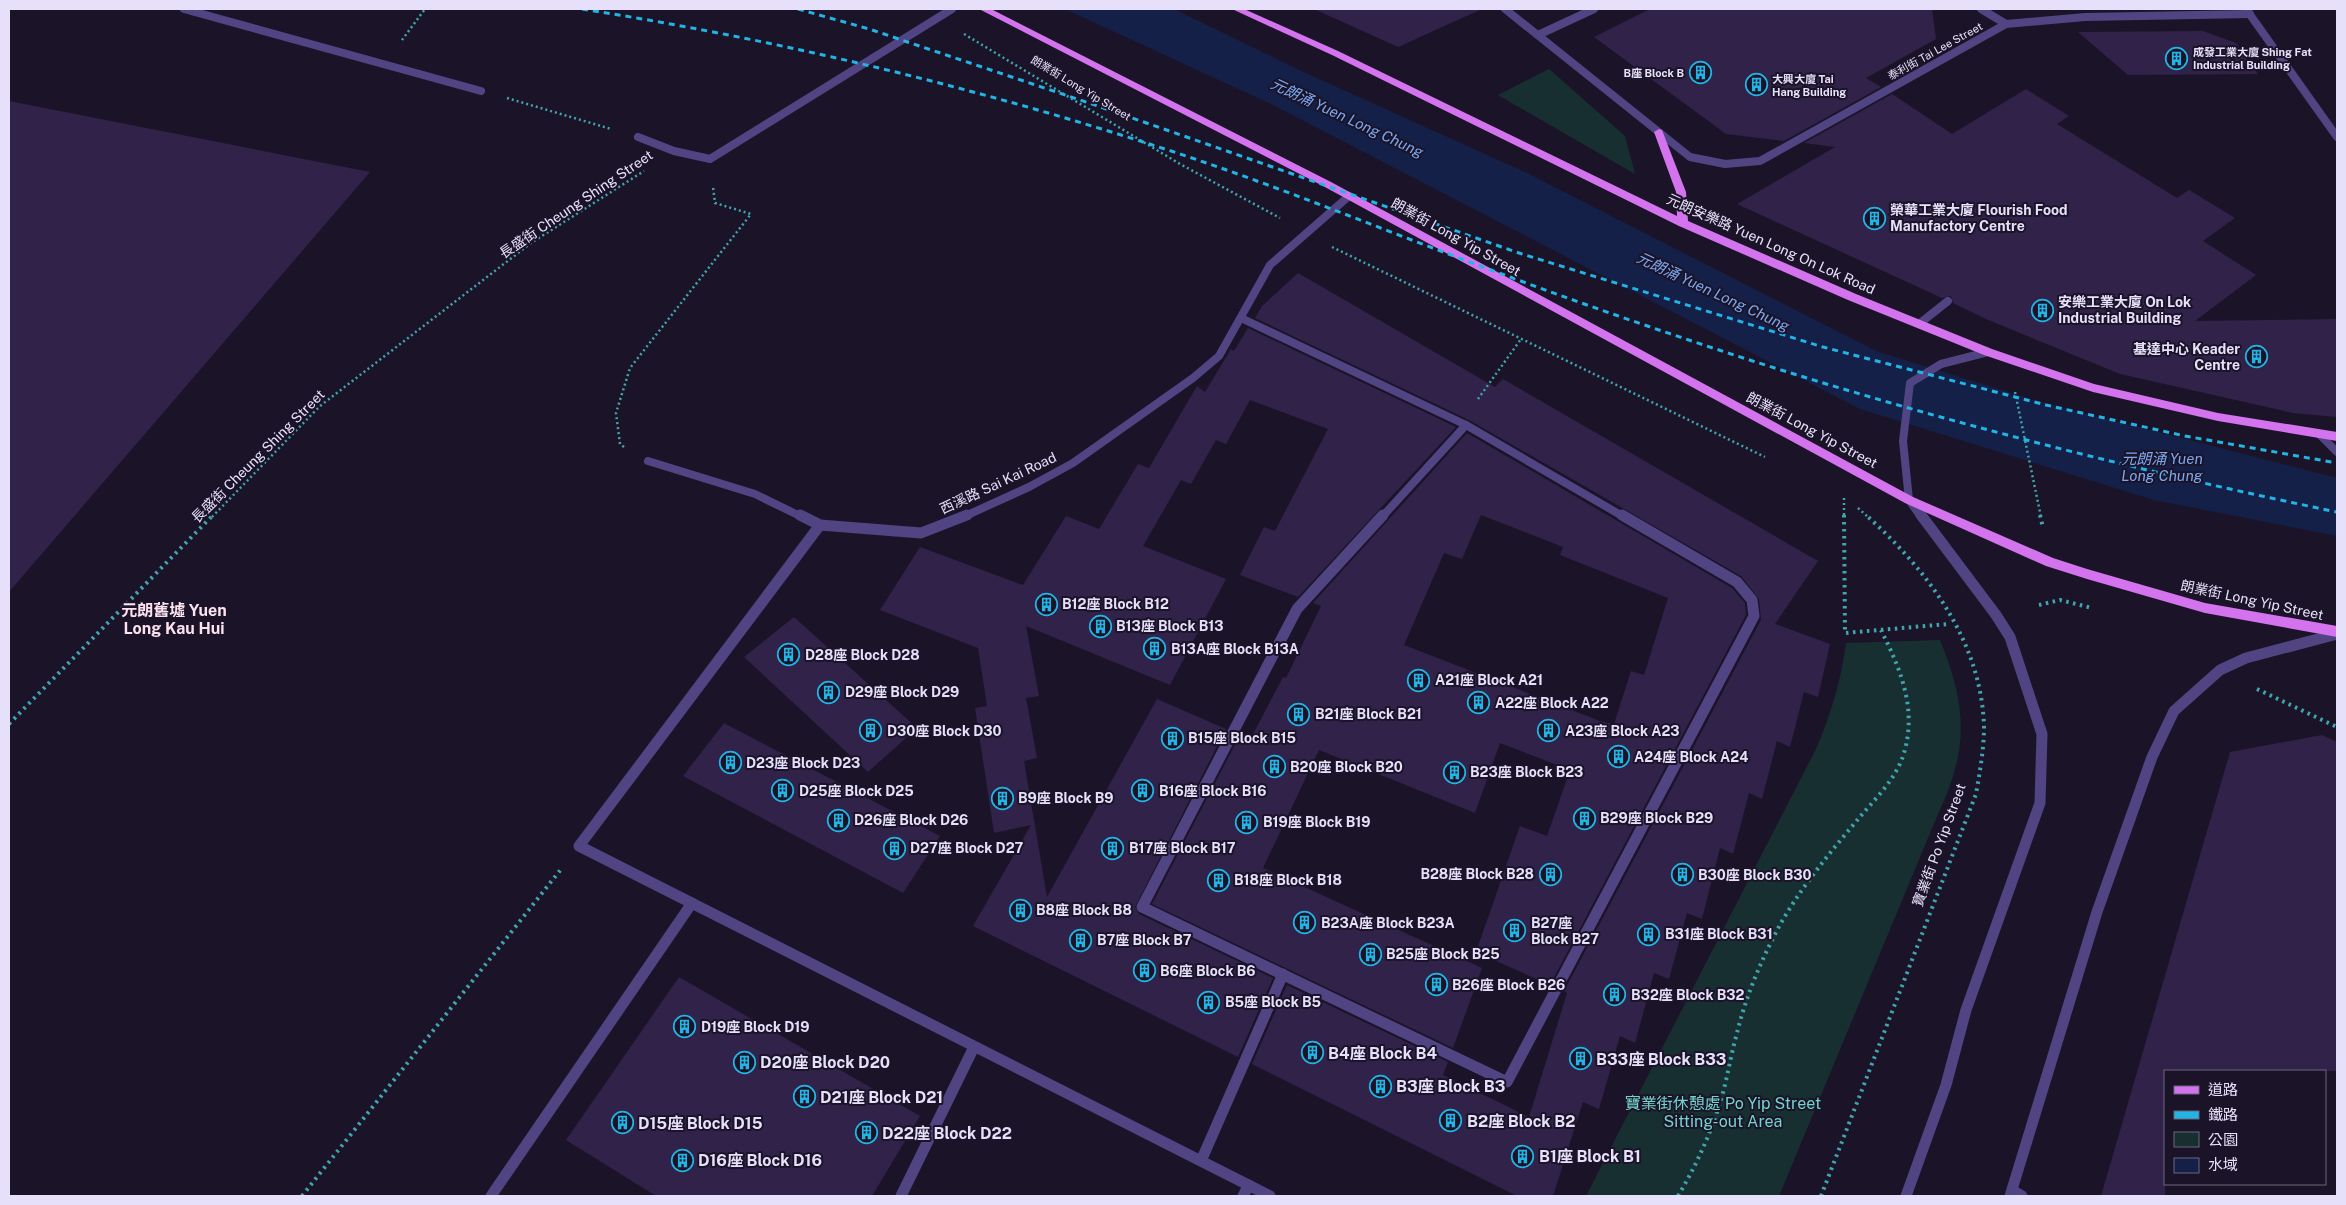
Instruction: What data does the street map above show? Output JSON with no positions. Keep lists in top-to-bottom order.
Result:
{
  "streets": {
    "main road": ["朗業街 Long Yip Street", "元朗安樂路 Yuen Long On Lok Road"],
    "street": ["泰利街 Tai Lee Street", "西溪路 Sai Kai Road"],
    "path": ["長盛街 Cheung Shing Street", "寶業街 Po Yip Street"]
  },
  "crossings": [
    ["朗業街 Long Yip Street", "西溪路 Sai Kai Road"]
  ],
  "districts": ["元朗舊墟 Yuen Long Kau Hui"],
  "water": ["元朗涌 Yuen Long Chung"],
  "parks": ["寶業街休憩處 Po Yip Street Sitting-out Area"],
  "places": {
    "building": [
      "成發工業大廈 Shing Fat Industrial Building",
      "B座 Block B",
      "大興大廈 Tai Hang Building",
      "榮華工業大廈 Flourish Food Manufactory Centre",
      "安樂工業大廈 On Lok Industrial Building",
      "基達中心 Keader Centre",
      "B12座 Block B12",
      "B13座 Block B13",
      "B13A座 Block B13A",
      "D28座 Block D28",
      "A21座 Block A21",
      "D29座 Block D29",
      "A22座 Block A22",
      "B21座 Block B21",
      "D30座 Block D30",
      "A23座 Block A23",
      "B15座 Block B15",
      "A24座 Block A24",
      "D23座 Block D23",
      "B20座 Block B20",
      "B23座 Block B23",
      "D25座 Block D25",
      "B16座 Block B16",
      "B9座 Block B9",
      "B29座 Block B29",
      "D26座 Block D26",
      "B19座 Block B19",
      "D27座 Block D27",
      "B17座 Block B17",
      "B28座 Block B28",
      "B30座 Block B30",
      "B18座 Block B18",
      "B8座 Block B8",
      "B23A座 Block B23A",
      "B27座 Block B27",
      "B31座 Block B31",
      "B7座 Block B7",
      "B25座 Block B25",
      "B6座 Block B6",
      "B26座 Block B26",
      "B32座 Block B32",
      "B5座 Block B5",
      "D19座 Block D19",
      "B4座 Block B4",
      "B33座 Block B33",
      "D20座 Block D20",
      "B3座 Block B3",
      "D21座 Block D21",
      "B2座 Block B2",
      "D15座 Block D15",
      "D22座 Block D22",
      "B1座 Block B1",
      "D16座 Block D16"
    ]
  },
  "legend": [
    "道路",
    "鐵路",
    "公園",
    "水域"
  ]
}
